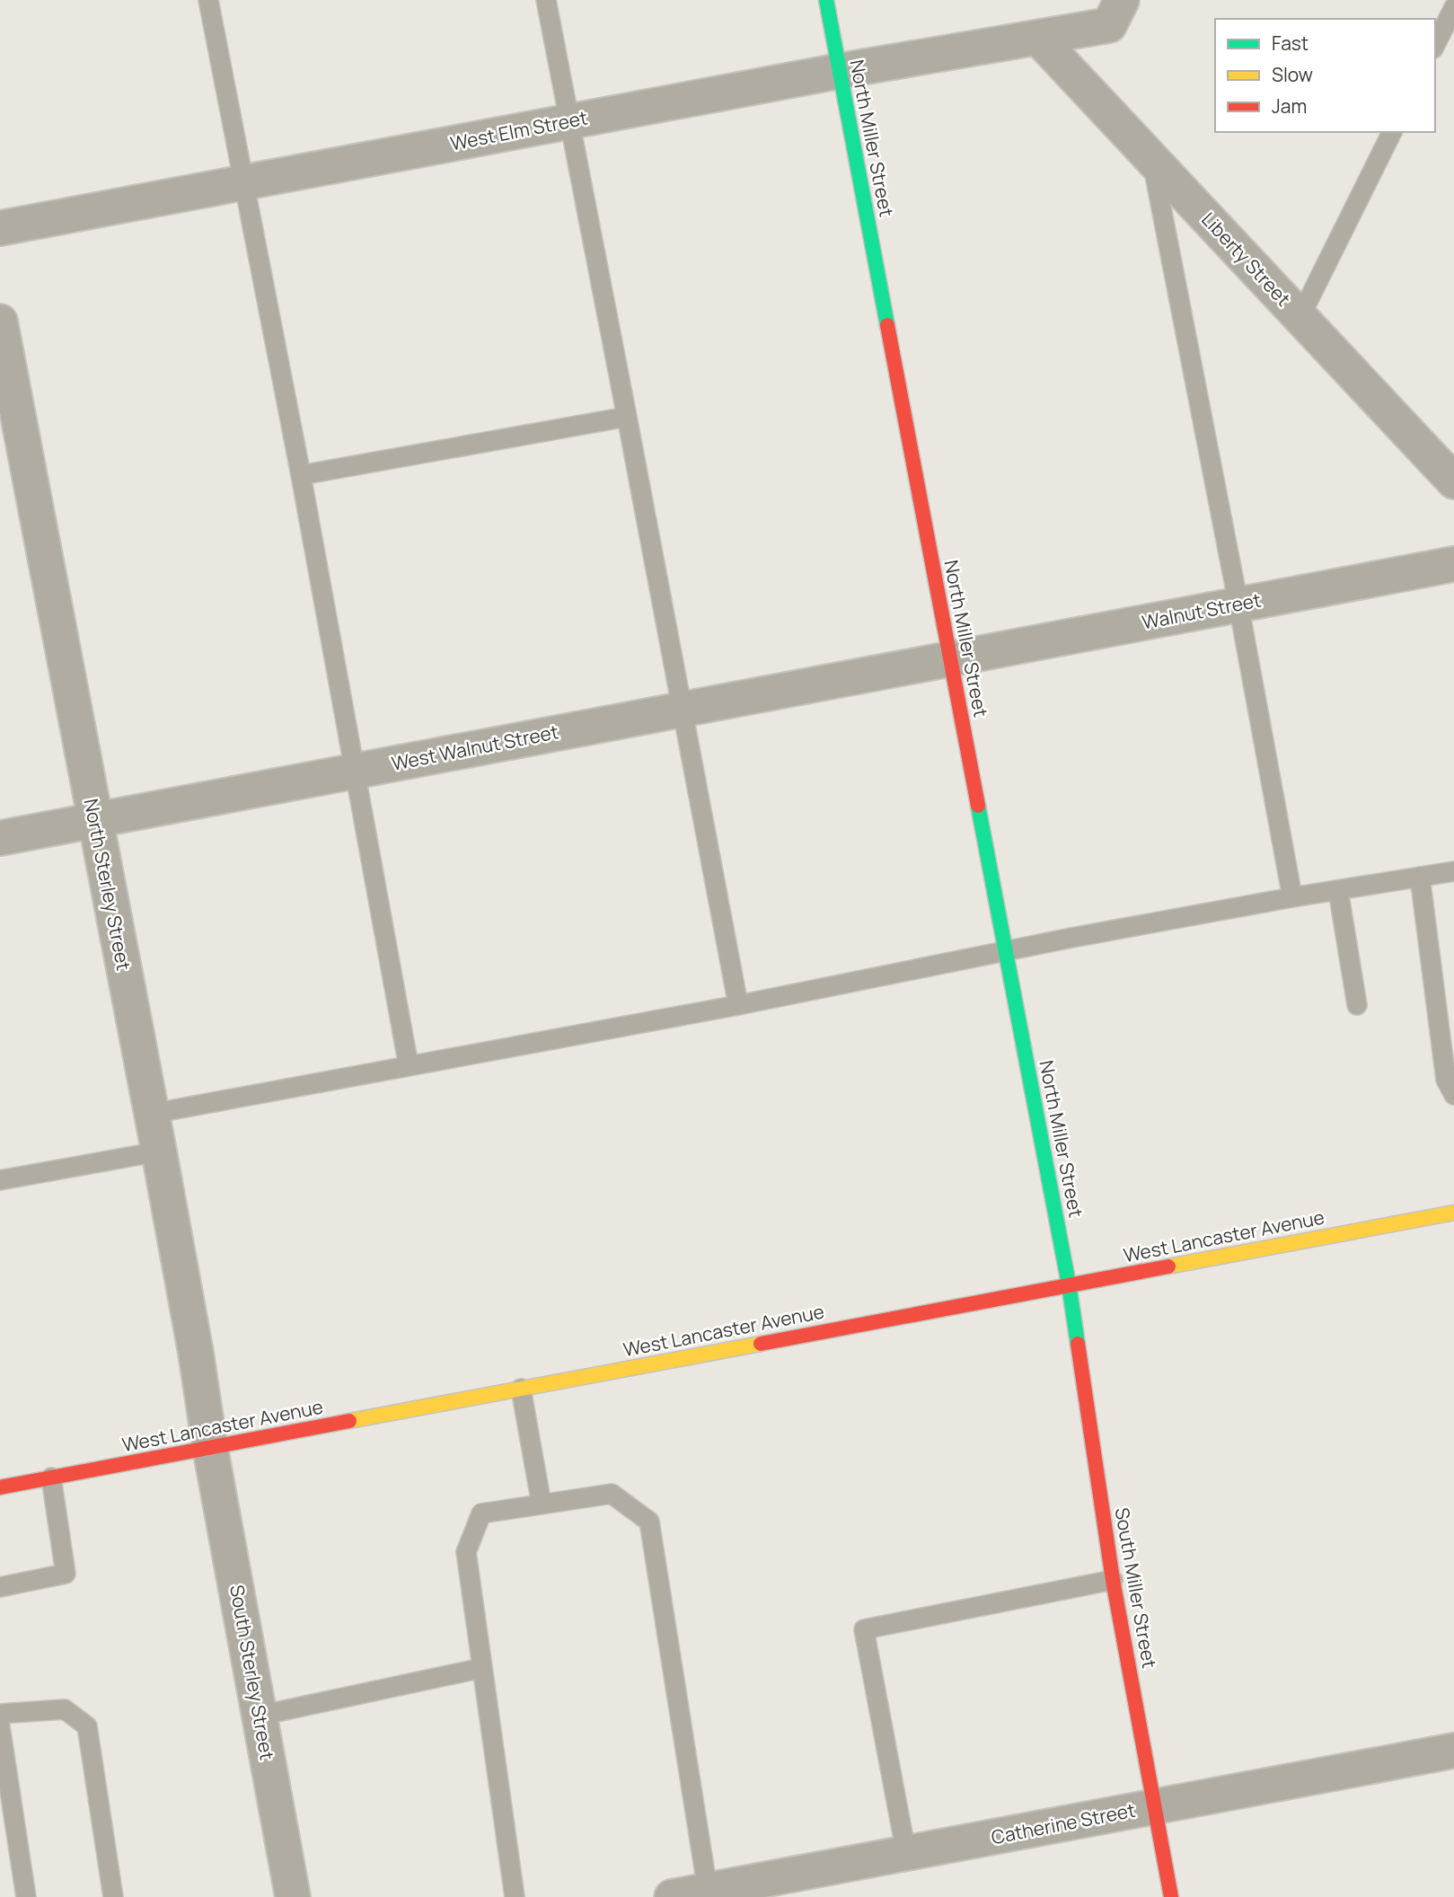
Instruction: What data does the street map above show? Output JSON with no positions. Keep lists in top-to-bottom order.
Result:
{
  "streets": {
    "street": [
      "West Elm Street",
      "North Miller Street",
      "Liberty Street",
      "Walnut Street",
      "West Walnut Street",
      "North Sterley Street",
      "West Lancaster Avenue",
      "South Miller Street",
      "South Sterley Street",
      "Catherine Street"
    ]
  },
  "crossings": [
    ["West Elm Street", "North Miller Street"],
    ["West Elm Street", "Liberty Street"],
    ["North Miller Street", "Walnut Street"],
    ["North Miller Street", "West Walnut Street"],
    ["North Miller Street", "West Lancaster Avenue"],
    ["North Miller Street", "South Miller Street"],
    ["Walnut Street", "West Walnut Street"],
    ["West Walnut Street", "North Sterley Street"],
    ["North Sterley Street", "West Lancaster Avenue"],
    ["North Sterley Street", "South Sterley Street"],
    ["West Lancaster Avenue", "South Miller Street"],
    ["West Lancaster Avenue", "South Sterley Street"],
    ["South Miller Street", "Catherine Street"]
  ],
  "legend": ["Fast", "Slow", "Jam"]
}
